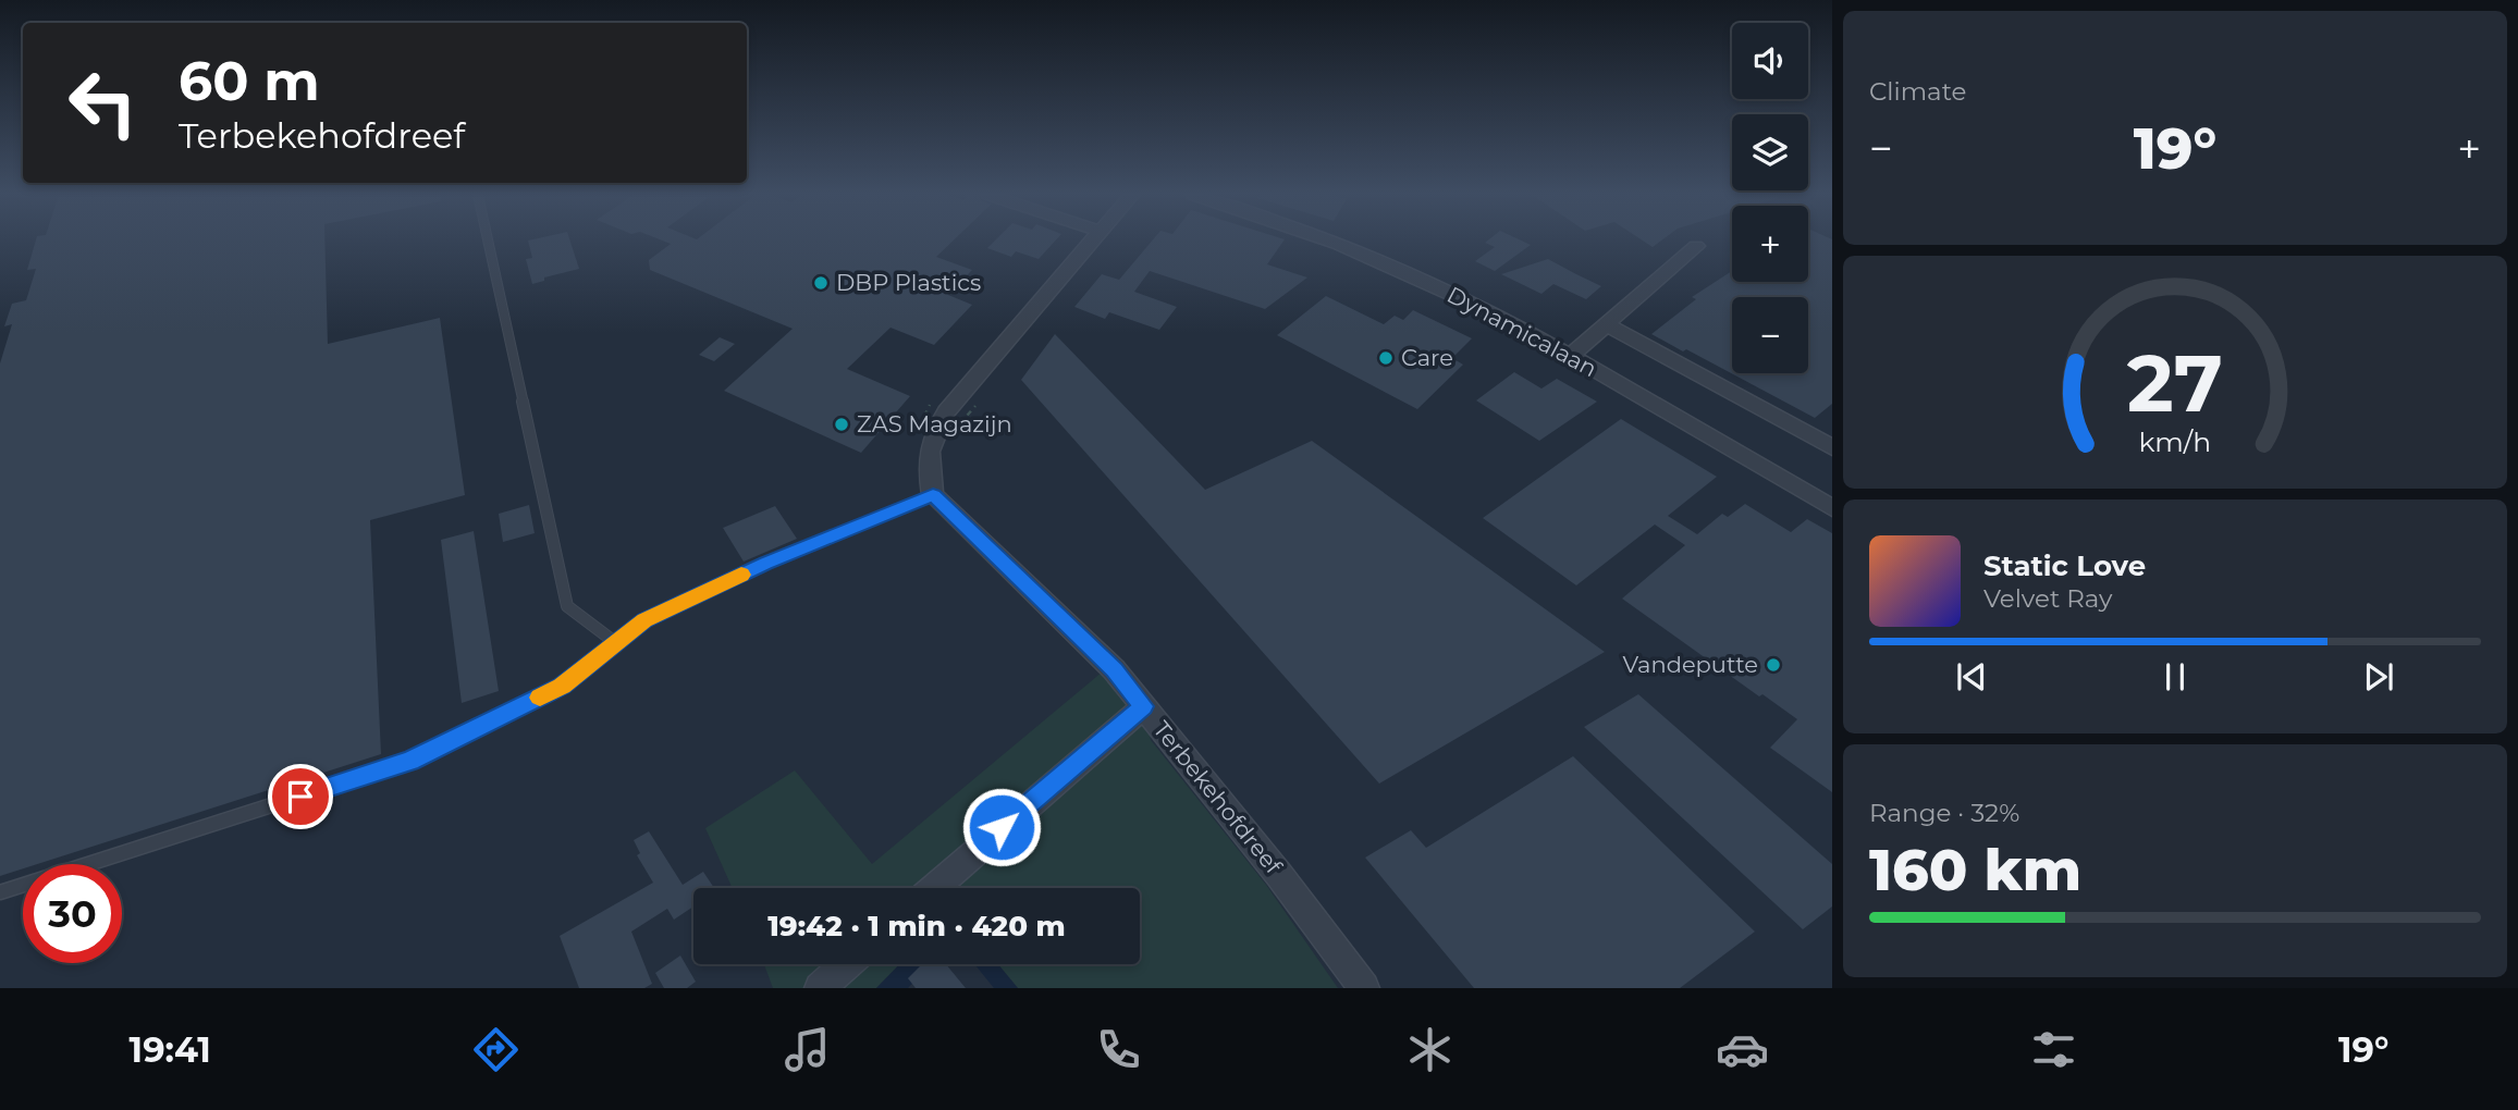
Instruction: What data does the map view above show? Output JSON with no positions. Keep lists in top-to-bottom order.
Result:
{
  "streets": {
    "street": ["Dynamicalaan", "Terbekehofdreef"]
  },
  "places": [
    "DBP Plastics",
    "Care",
    "ZAS Magazijn",
    "Vandeputte"
  ],
  "page": {
    "tile": [
      "Climate",
      ["Range · 32%", "160 km"]
    ],
    "map_buttons": ["+", "−"],
    "turn": ["60 m", "Terbekehofdreef"],
    "heat": ["−", "19°", "+"],
    "song": ["Static Love", "Velvet Ray"],
    "limit": "30",
    "trip": "19:42 · 1 min · 420 m",
    "tabs": ["19:41", "19°"],
    "gauge": ["27", "km/h"]
  }
}
